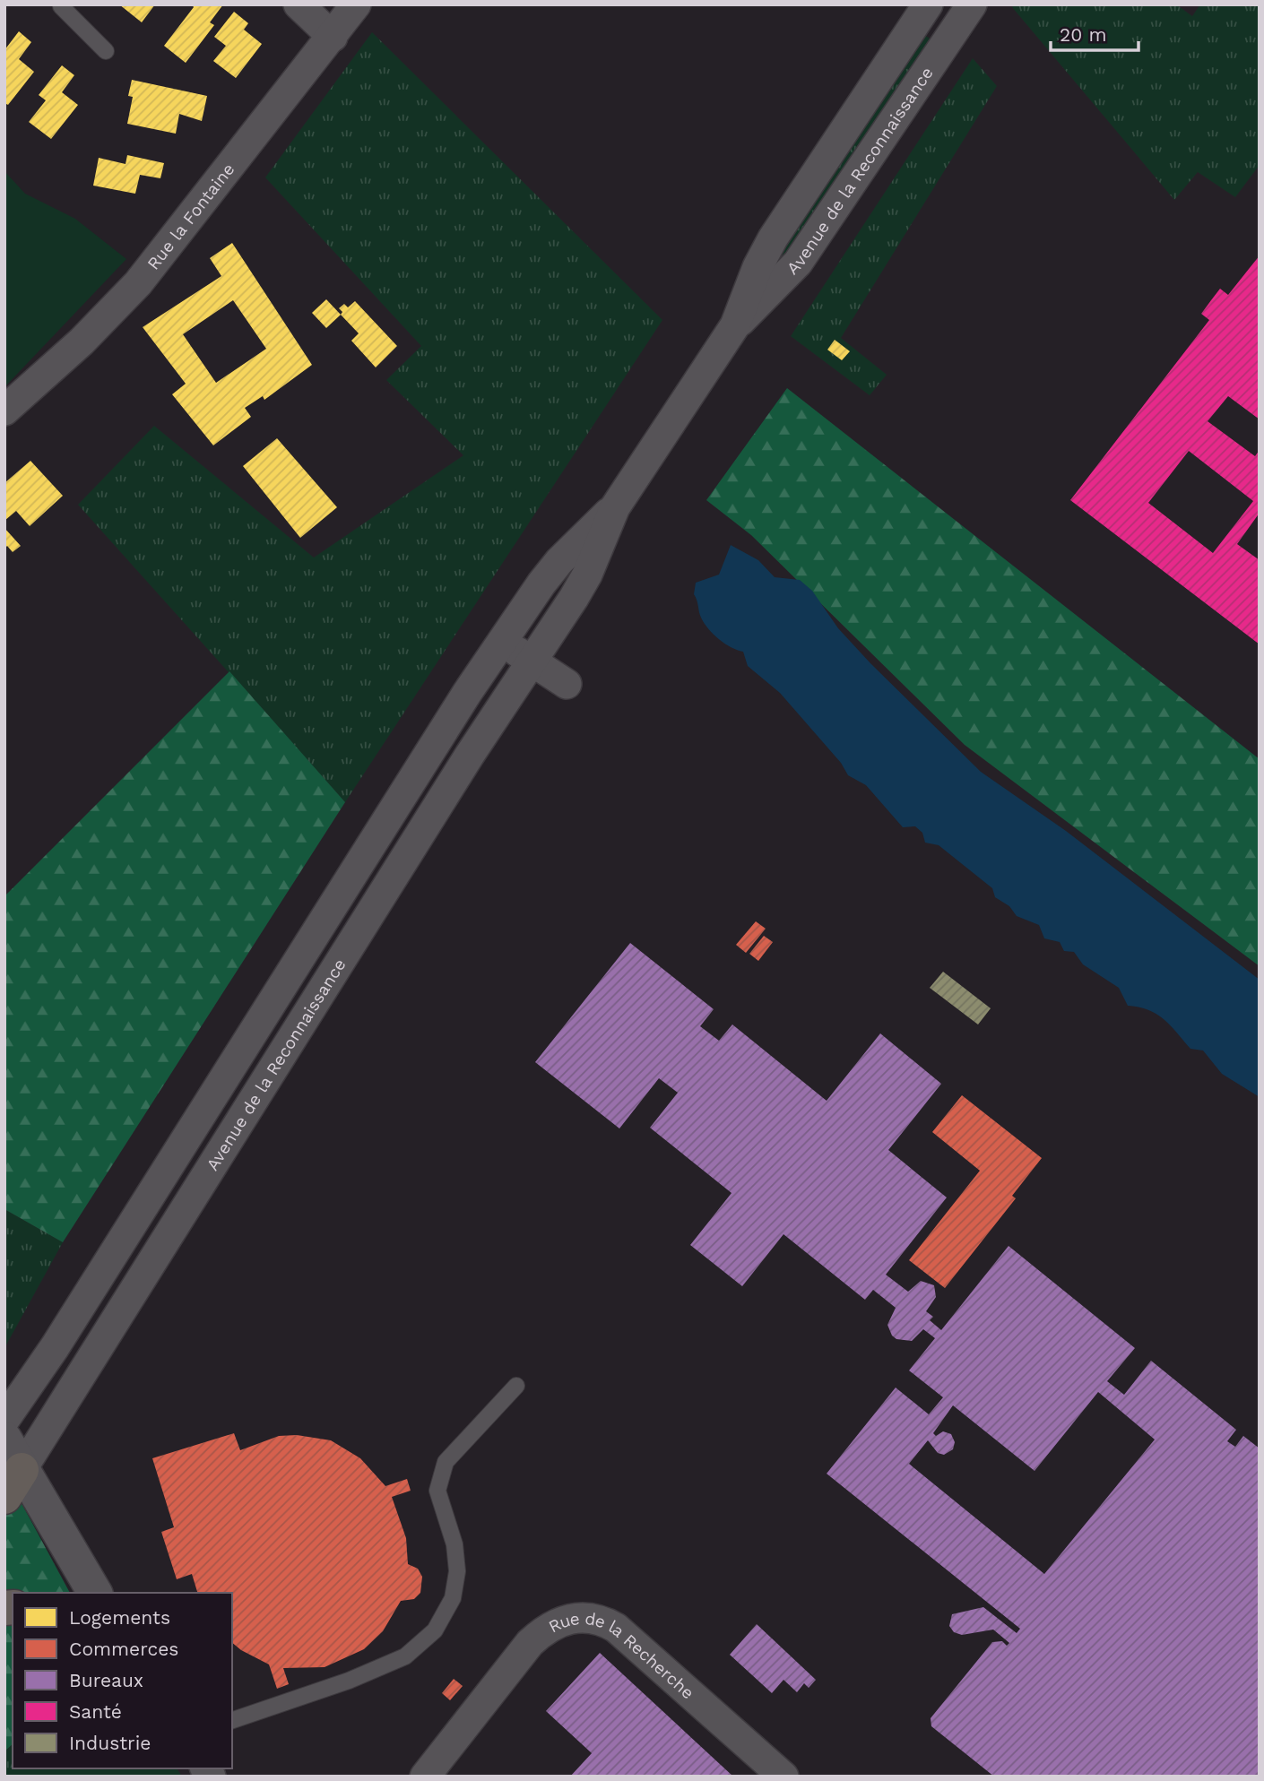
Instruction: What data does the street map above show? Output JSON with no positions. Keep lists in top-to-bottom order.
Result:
{
  "streets": {
    "street": ["Avenue de la Reconnaissance", "Rue la Fontaine", "Rue de la Recherche"]
  },
  "legend": [
    "Logements",
    "Commerces",
    "Bureaux",
    "Santé",
    "Industrie"
  ],
  "scale_bar": "20 m"
}
